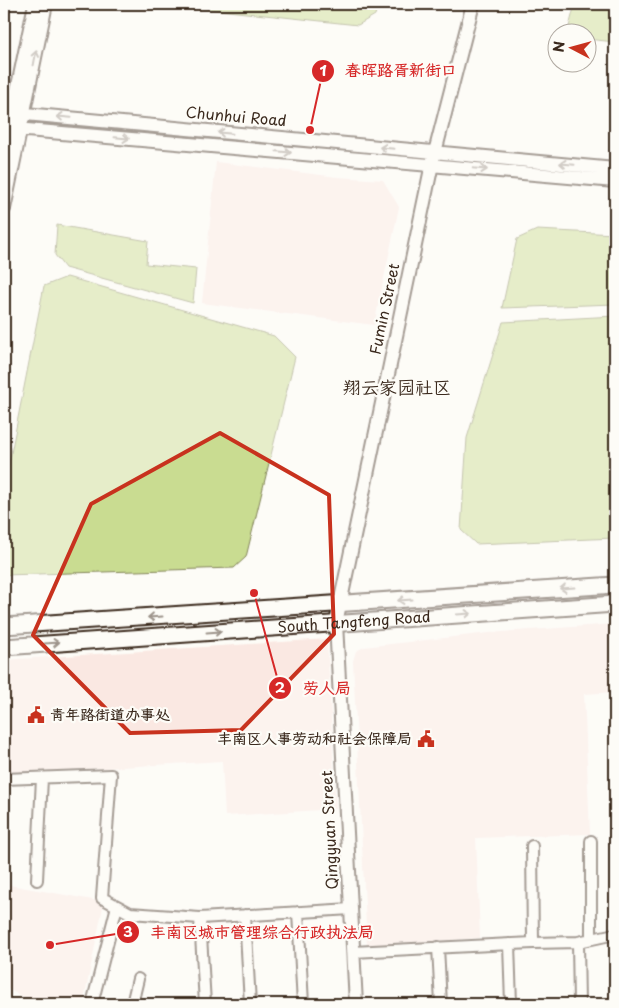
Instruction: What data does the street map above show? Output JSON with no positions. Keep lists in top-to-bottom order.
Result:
{
  "streets": {
    "main road": ["South Tangfeng Road"],
    "street": ["Chunhui Road", "Fumin Street", "Qingyuan Street"]
  },
  "crossings": [
    ["Chunhui Road", "Fumin Street"],
    ["Fumin Street", "South Tangfeng Road"],
    ["Fumin Street", "Qingyuan Street"],
    ["South Tangfeng Road", "Qingyuan Street"]
  ],
  "districts": ["翔云家园社区"],
  "places": {
    "other": ["春晖路胥新街口", "劳人局", "丰南区城市管理综合行政执法局"],
    "public building": ["青年路街道办事处", "丰南区人事劳动和社会保障局"]
  },
  "north": "left"
}
